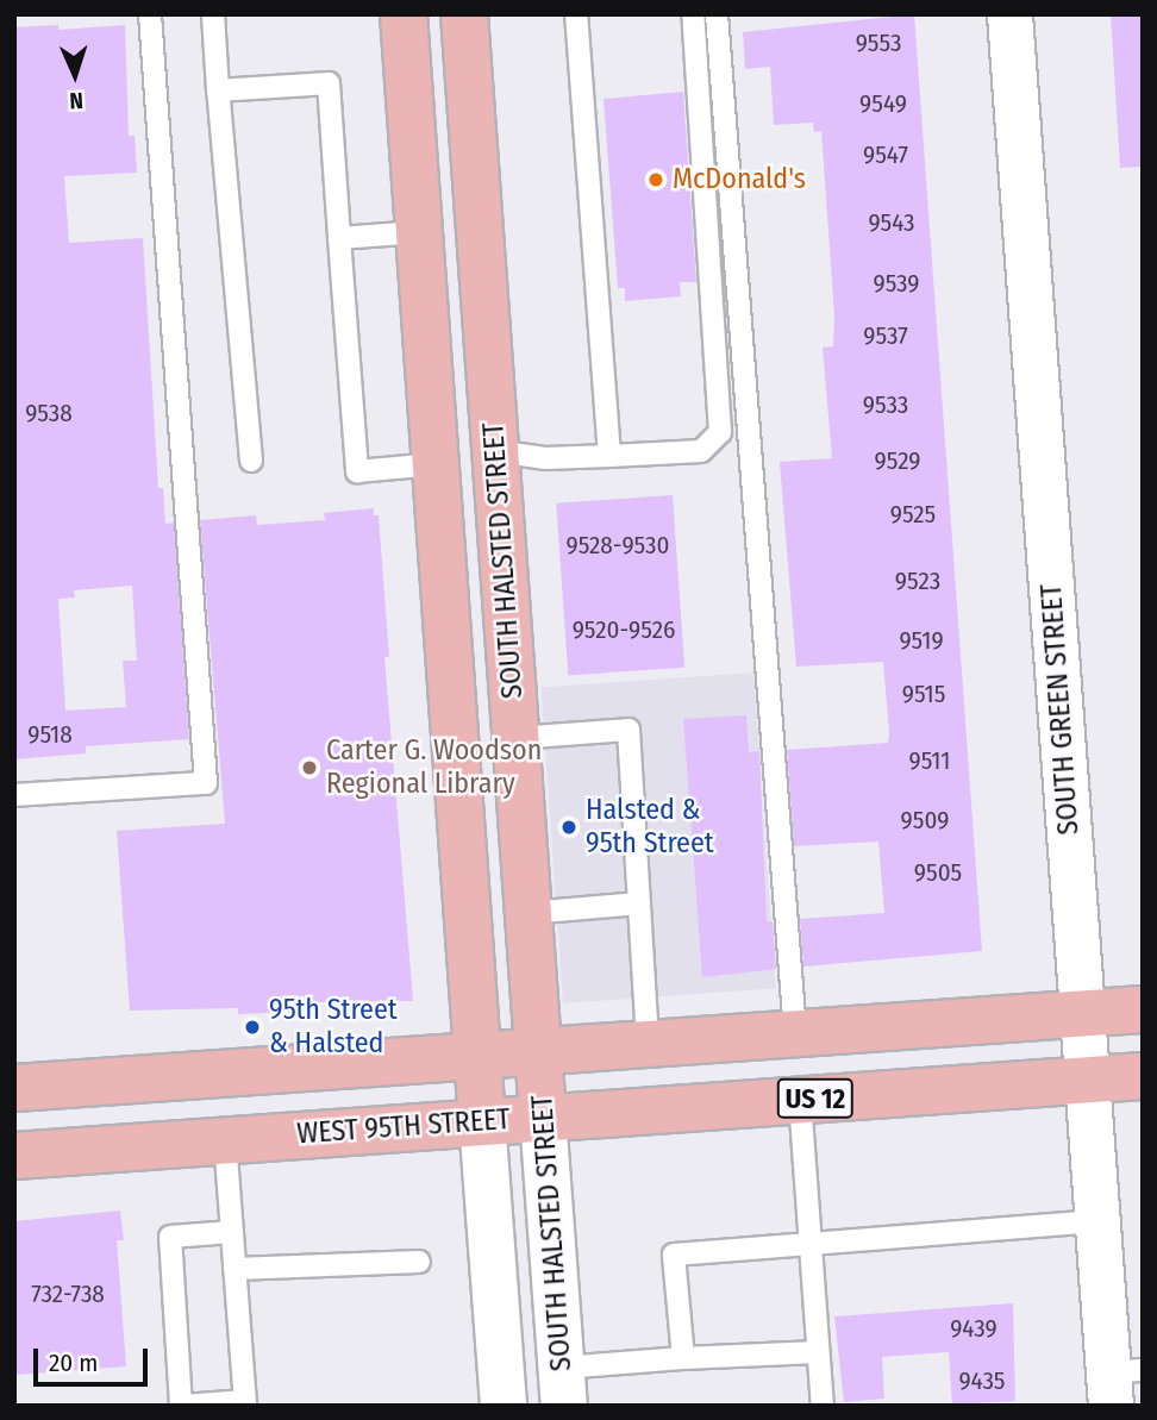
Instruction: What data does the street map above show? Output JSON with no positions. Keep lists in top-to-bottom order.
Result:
{
  "streets": {
    "main road": ["SOUTH HALSTED STREET", "US 12", "WEST 95TH STREET"],
    "street": ["SOUTH GREEN STREET"]
  },
  "crossings": [
    ["SOUTH HALSTED STREET", "US 12"],
    ["SOUTH HALSTED STREET", "WEST 95TH STREET"],
    ["SOUTH GREEN STREET", "US 12"],
    ["SOUTH GREEN STREET", "WEST 95TH STREET"]
  ],
  "places": [
    "McDonald's",
    "Carter G. Woodson Regional Library",
    "Halsted & 95th Street",
    "95th Street & Halsted"
  ],
  "house_numbers": [
    "9553",
    "9549",
    "9547",
    "9543",
    "9539",
    "9537",
    "9533",
    "9538",
    "9529",
    "9525",
    "9528-9530",
    "9523",
    "9520-9526",
    "9519",
    "9515",
    "9518",
    "9511",
    "9509",
    "9505",
    "732-738",
    "9439",
    "9435"
  ],
  "scale_bar": "20 m",
  "north": "bottom"
}
